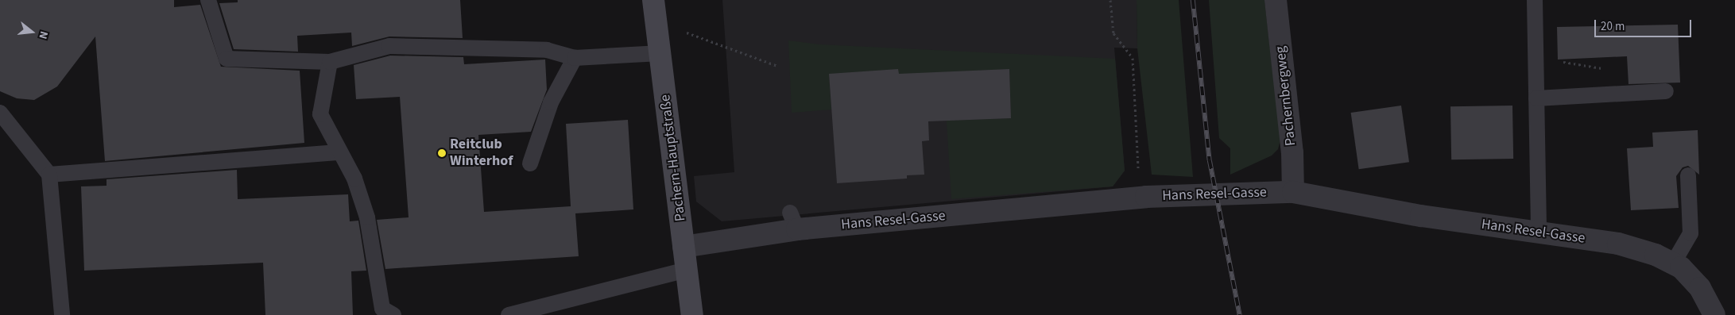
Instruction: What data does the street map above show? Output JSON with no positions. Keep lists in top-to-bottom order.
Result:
{
  "streets": {
    "main road": ["Pachern-Hauptstraße"],
    "street": ["Pachernbergweg", "Hans Resel-Gasse"]
  },
  "crossings": [
    ["Pachernbergweg", "Hans Resel-Gasse"],
    ["Pachern-Hauptstraße", "Hans Resel-Gasse"]
  ],
  "places": ["Reitclub Winterhof"],
  "scale_bar": "20 m",
  "north": "right"
}
